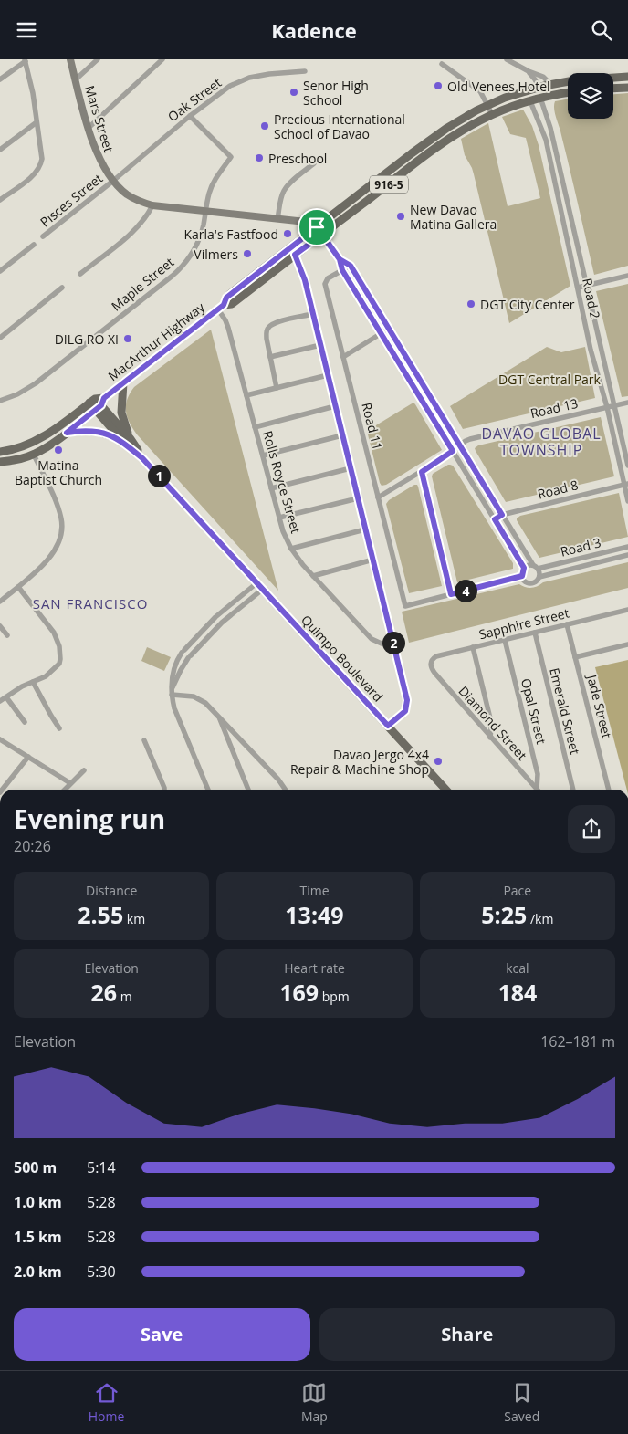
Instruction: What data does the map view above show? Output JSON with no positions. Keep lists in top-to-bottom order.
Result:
{
  "streets": {
    "main road": ["916-5", "MacArthur Highway", "Quimpo Boulevard"],
    "street": [
      "Oak Street",
      "Mars Street",
      "Pisces Street",
      "Maple Street",
      "Road 2",
      "Road 13",
      "Road 11",
      "Rolls Royce Street",
      "Road 8",
      "Road 3",
      "Sapphire Street",
      "Jade Street",
      "Opal Street",
      "Emerald Street",
      "Diamond Street"
    ]
  },
  "crossings": [
    ["Oak Street", "Mars Street"],
    ["Oak Street", "Pisces Street"],
    ["Oak Street", "Maple Street"],
    ["Mars Street", "Pisces Street"],
    ["Mars Street", "Maple Street"],
    ["Mars Street", "MacArthur Highway"],
    ["Road 2", "MacArthur Highway"],
    ["Road 2", "Road 13"],
    ["Road 2", "Road 8"],
    ["MacArthur Highway", "Rolls Royce Street"],
    ["MacArthur Highway", "Quimpo Boulevard"],
    ["Road 13", "Road 11"],
    ["Sapphire Street", "Jade Street"],
    ["Sapphire Street", "Opal Street"],
    ["Sapphire Street", "Emerald Street"],
    ["Sapphire Street", "Diamond Street"],
    ["Opal Street", "Diamond Street"]
  ],
  "districts": ["DAVAO GLOBAL TOWNSHIP", "SAN FRANCISCO"],
  "parks": ["DGT Central Park"],
  "places": [
    "Old Venees Hotel",
    "Senor High School",
    "Precious International School of Davao",
    "Preschool",
    "New Davao Matina Gallera",
    "Karla's Fastfood",
    "Vilmers",
    "DGT City Center",
    "DILG RO XI",
    "Matina Baptist Church",
    "Davao Jergo 4x4 Repair & Machine Shop"
  ],
  "page": {
    "header": "Kadence",
    "pins": ["1", "4", "2"],
    "heading": ["Evening run", "20:26"],
    "stats": [
      ["Distance", "2.55 km"],
      ["Time", "13:49"],
      ["Pace", "5:25 /km"],
      ["Elevation", "26 m"],
      ["Heart rate", "169 bpm"],
      ["kcal", "184"]
    ],
    "chart": ["Elevation", "162–181 m"],
    "list": [
      {
        "name": "500 m",
        "note": "5:14"
      },
      {
        "name": "1.0 km",
        "note": "5:28"
      },
      {
        "name": "1.5 km",
        "note": "5:28"
      },
      {
        "name": "2.0 km",
        "note": "5:30"
      }
    ],
    "buttons": ["Save", "Share"],
    "tabs": ["Home", "Map", "Saved"]
  }
}
